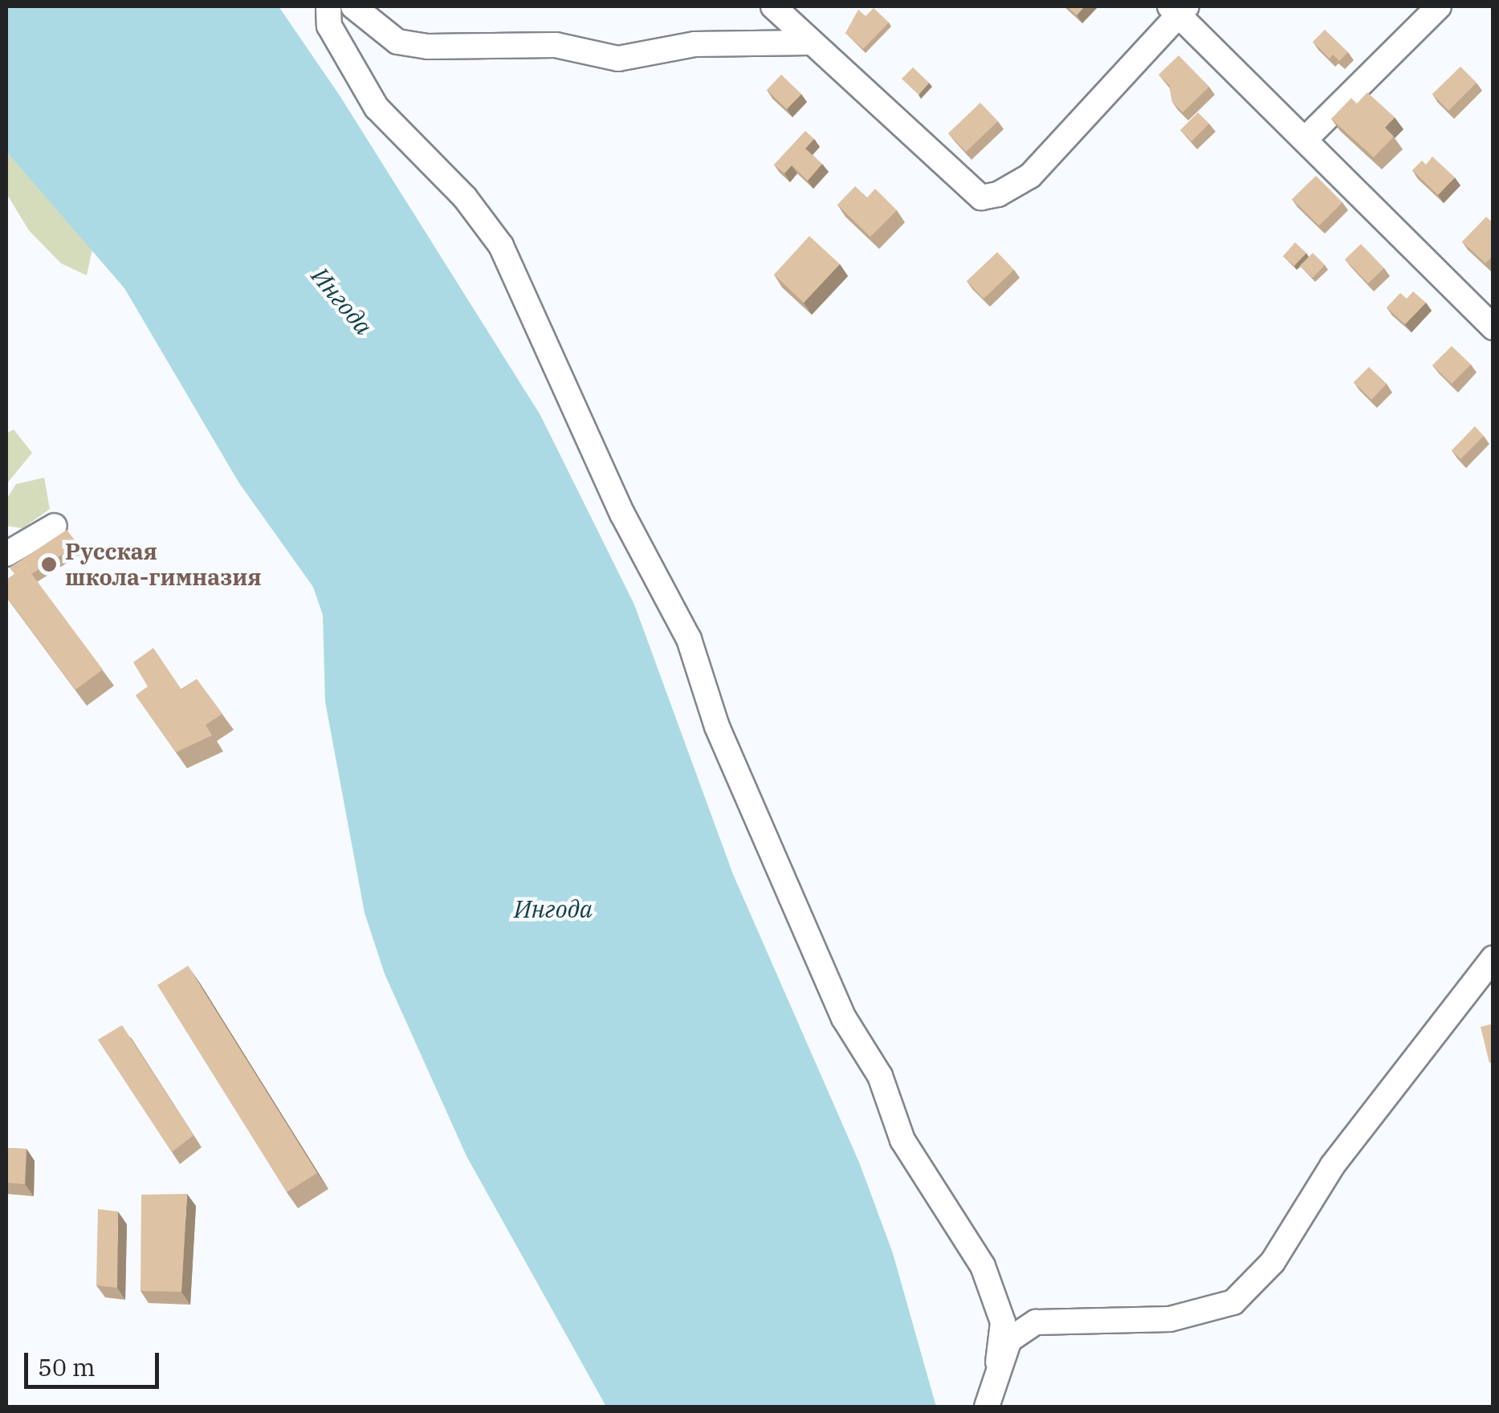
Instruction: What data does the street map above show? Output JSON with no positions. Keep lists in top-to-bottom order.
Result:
{
  "water": ["Ингода"],
  "places": ["Русская школа-гимназия"],
  "scale_bar": "50 m"
}
